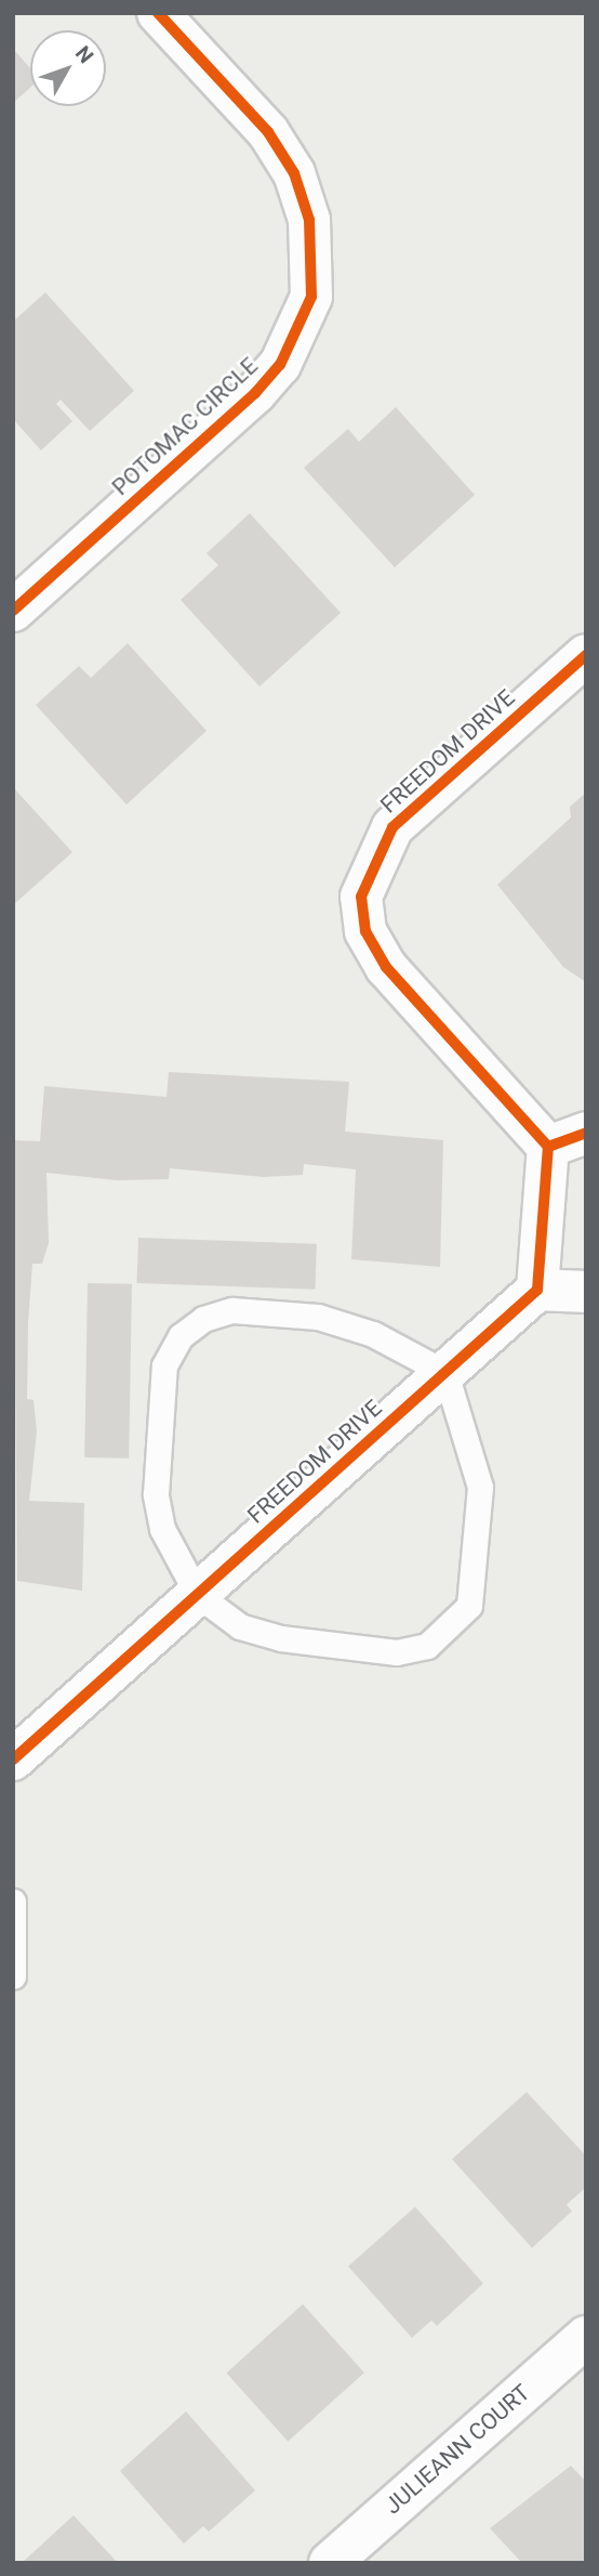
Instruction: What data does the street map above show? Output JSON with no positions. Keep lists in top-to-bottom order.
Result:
{
  "streets": {
    "street": ["POTOMAC CIRCLE", "FREEDOM DRIVE", "JULIEANN COURT"]
  },
  "north": "top right"
}
